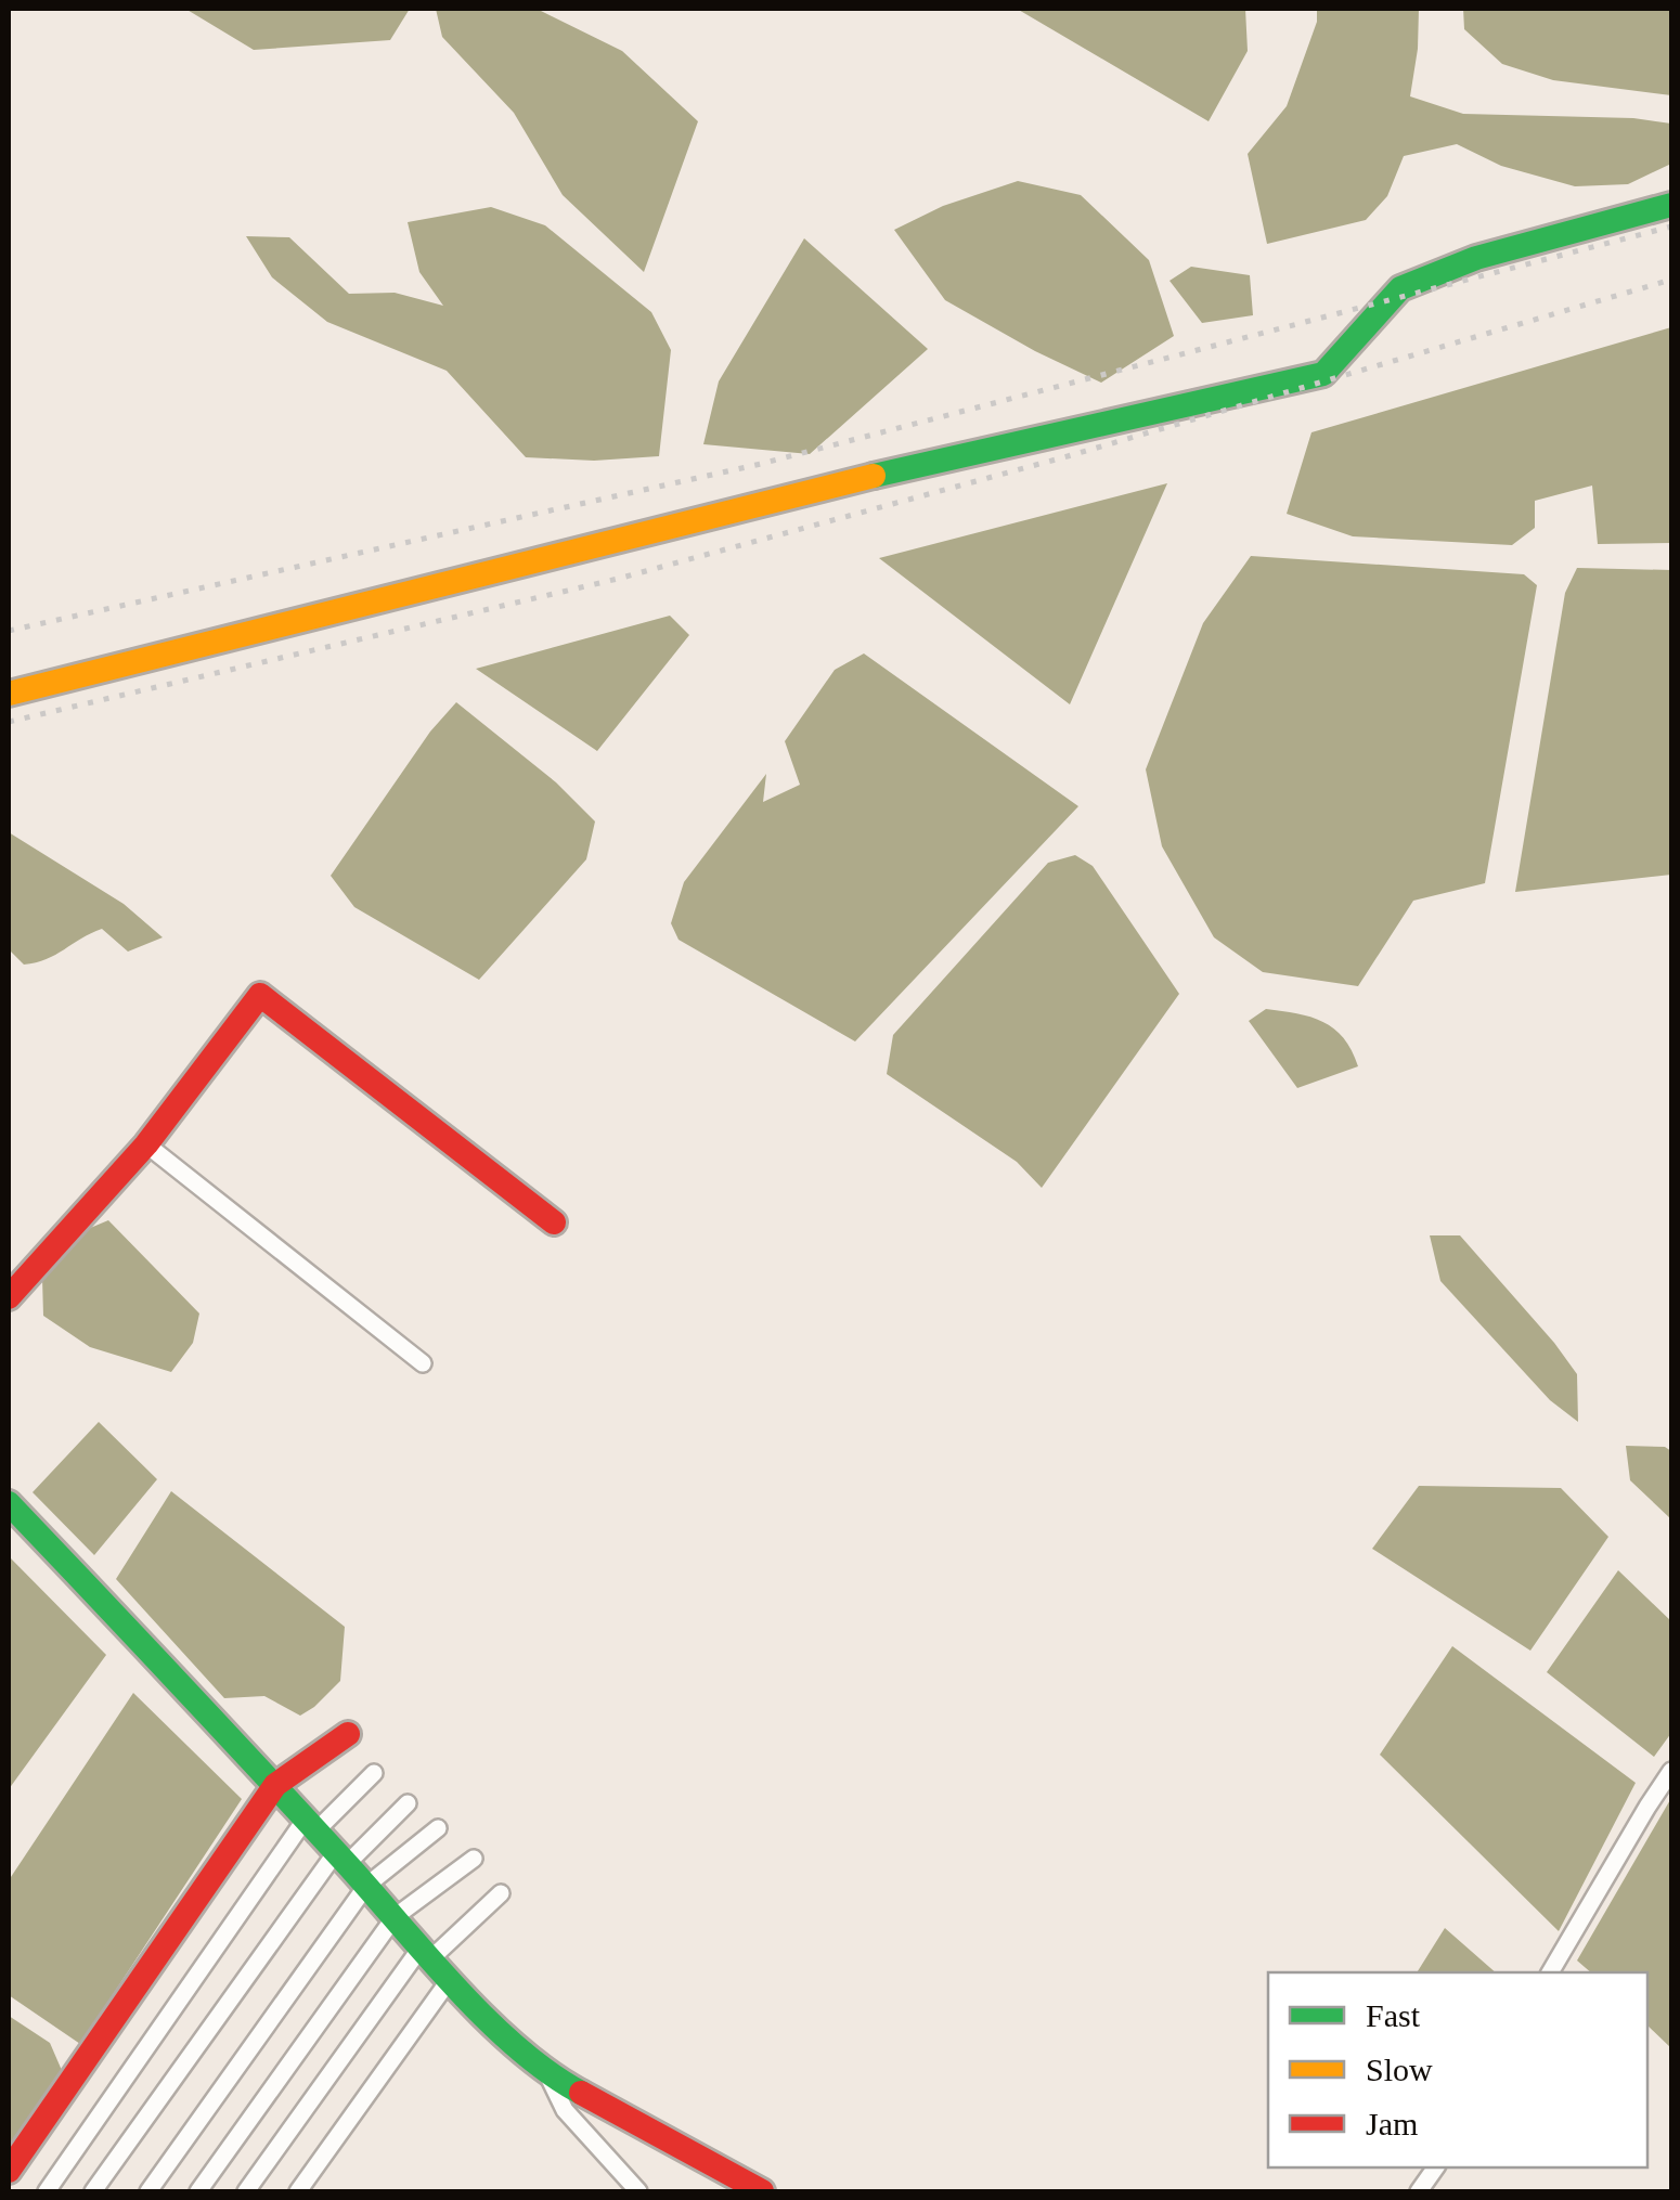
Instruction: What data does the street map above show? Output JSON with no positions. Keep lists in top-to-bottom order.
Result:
{
  "legend": ["Fast", "Slow", "Jam"]
}
